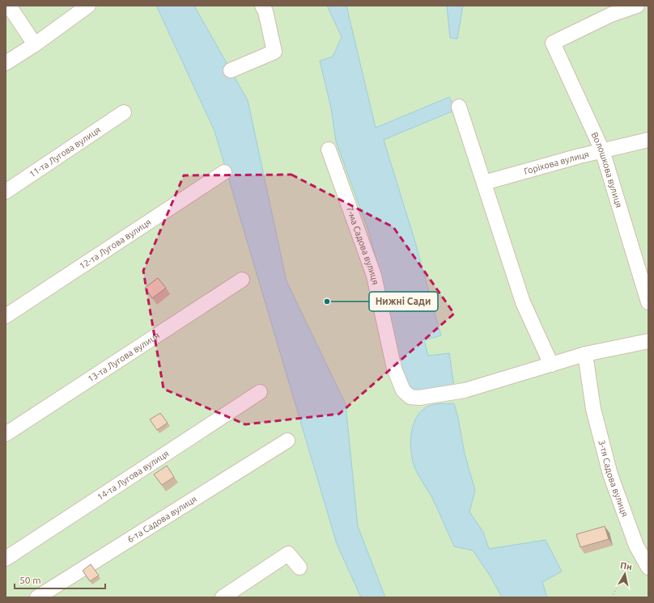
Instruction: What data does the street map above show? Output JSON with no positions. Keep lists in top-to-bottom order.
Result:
{
  "streets": {
    "street": [
      "11-та Лугова вулиця",
      "Горіхова вулиця",
      "Волошкова вулиця",
      "12-та Лугова вулиця",
      "7-ма Садова вулиця",
      "13-та Лугова вулиця",
      "14-та Лугова вулиця",
      "3-тя Садова вулиця",
      "6-та Садова вулиця"
    ]
  },
  "crossings": [
    ["Горіхова вулиця", "Волошкова вулиця"]
  ],
  "places": ["Нижні Сади"],
  "scale_bar": "50 m",
  "north": "top"
}
